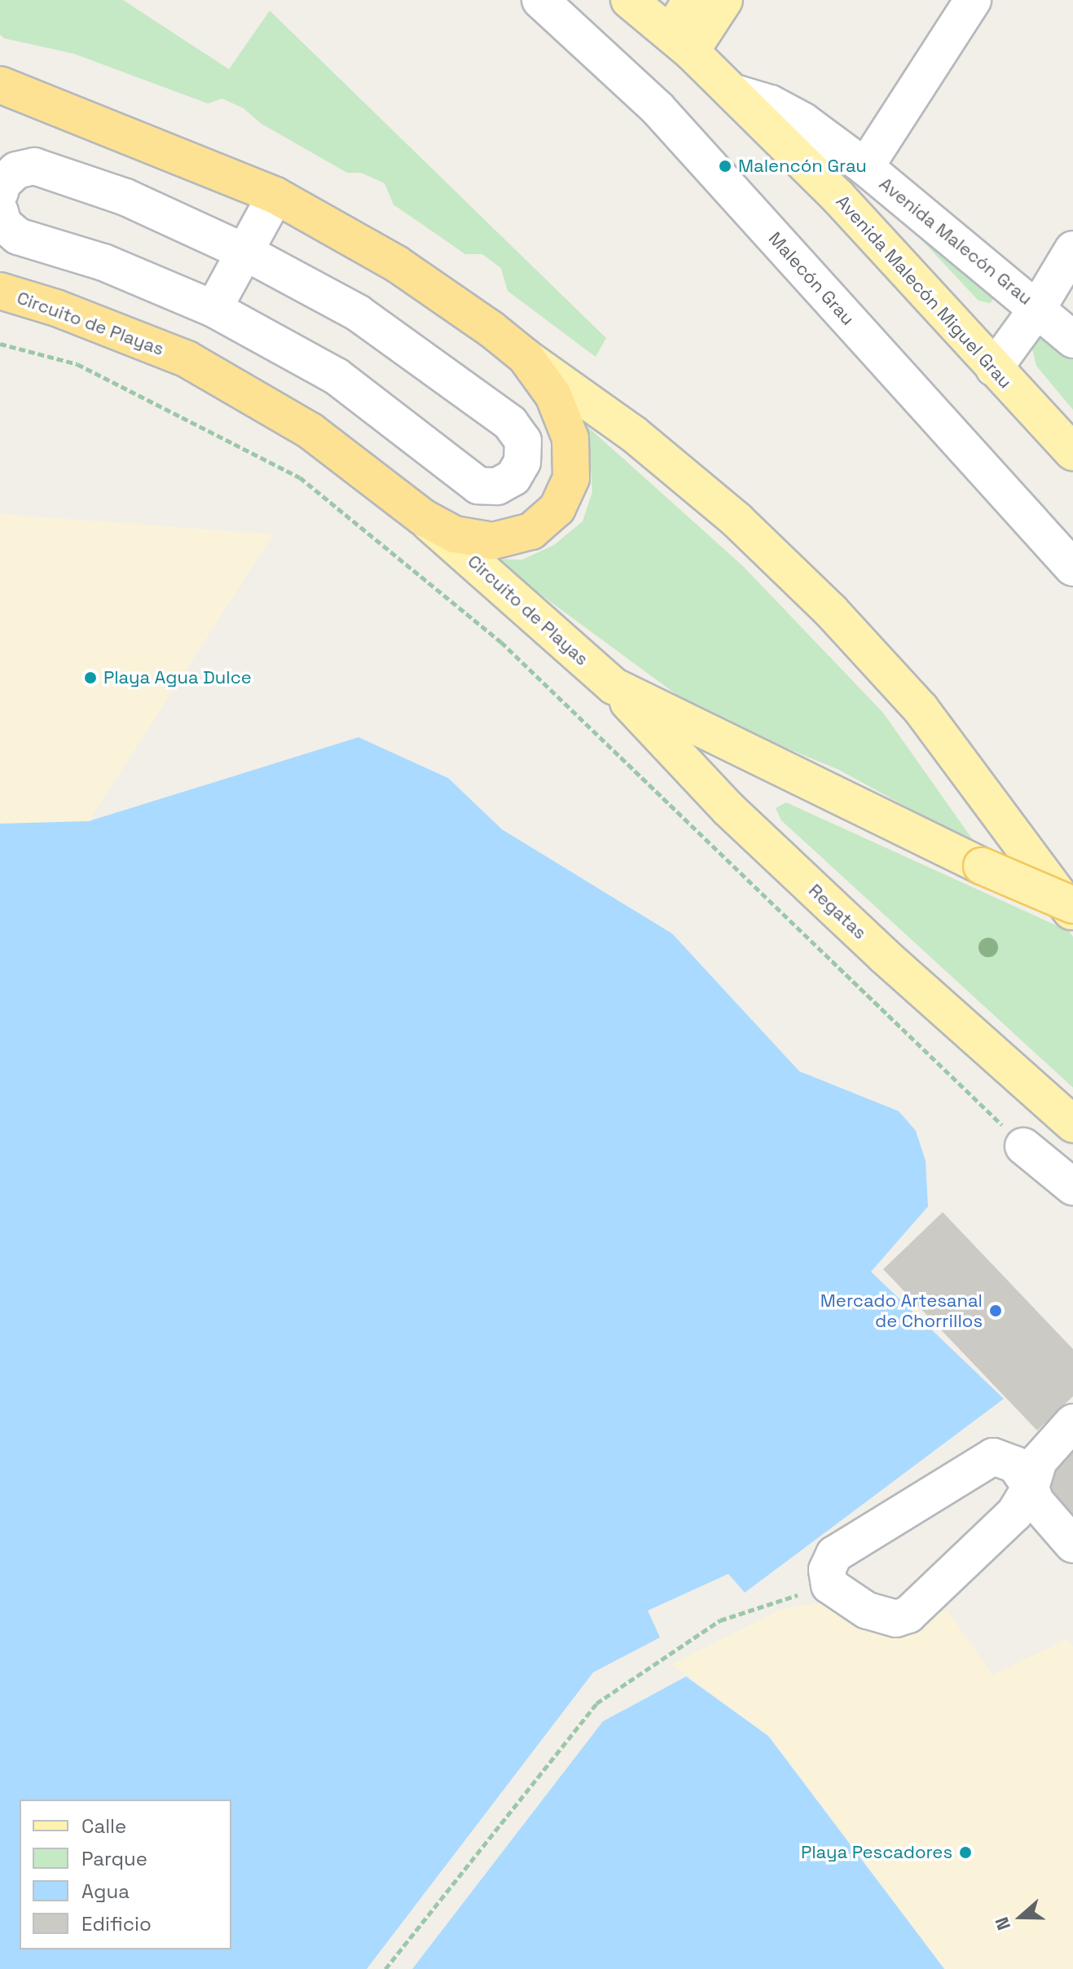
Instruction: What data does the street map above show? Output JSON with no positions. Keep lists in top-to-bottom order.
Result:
{
  "streets": {
    "highway": ["Circuito de Playas"],
    "main road": ["Avenida Malecón Miguel Grau", "Regatas"],
    "street": ["Avenida Malecón Grau", "Malecón Grau"]
  },
  "crossings": [
    ["Avenida Malecón Grau", "Avenida Malecón Miguel Grau"],
    ["Circuito de Playas", "Regatas"]
  ],
  "places": [
    "Malencón Grau",
    "Playa Agua Dulce",
    "Mercado Artesanal de Chorrillos",
    "Playa Pescadores"
  ],
  "legend": [
    "Calle",
    "Parque",
    "Agua",
    "Edificio"
  ],
  "north": "left"
}
